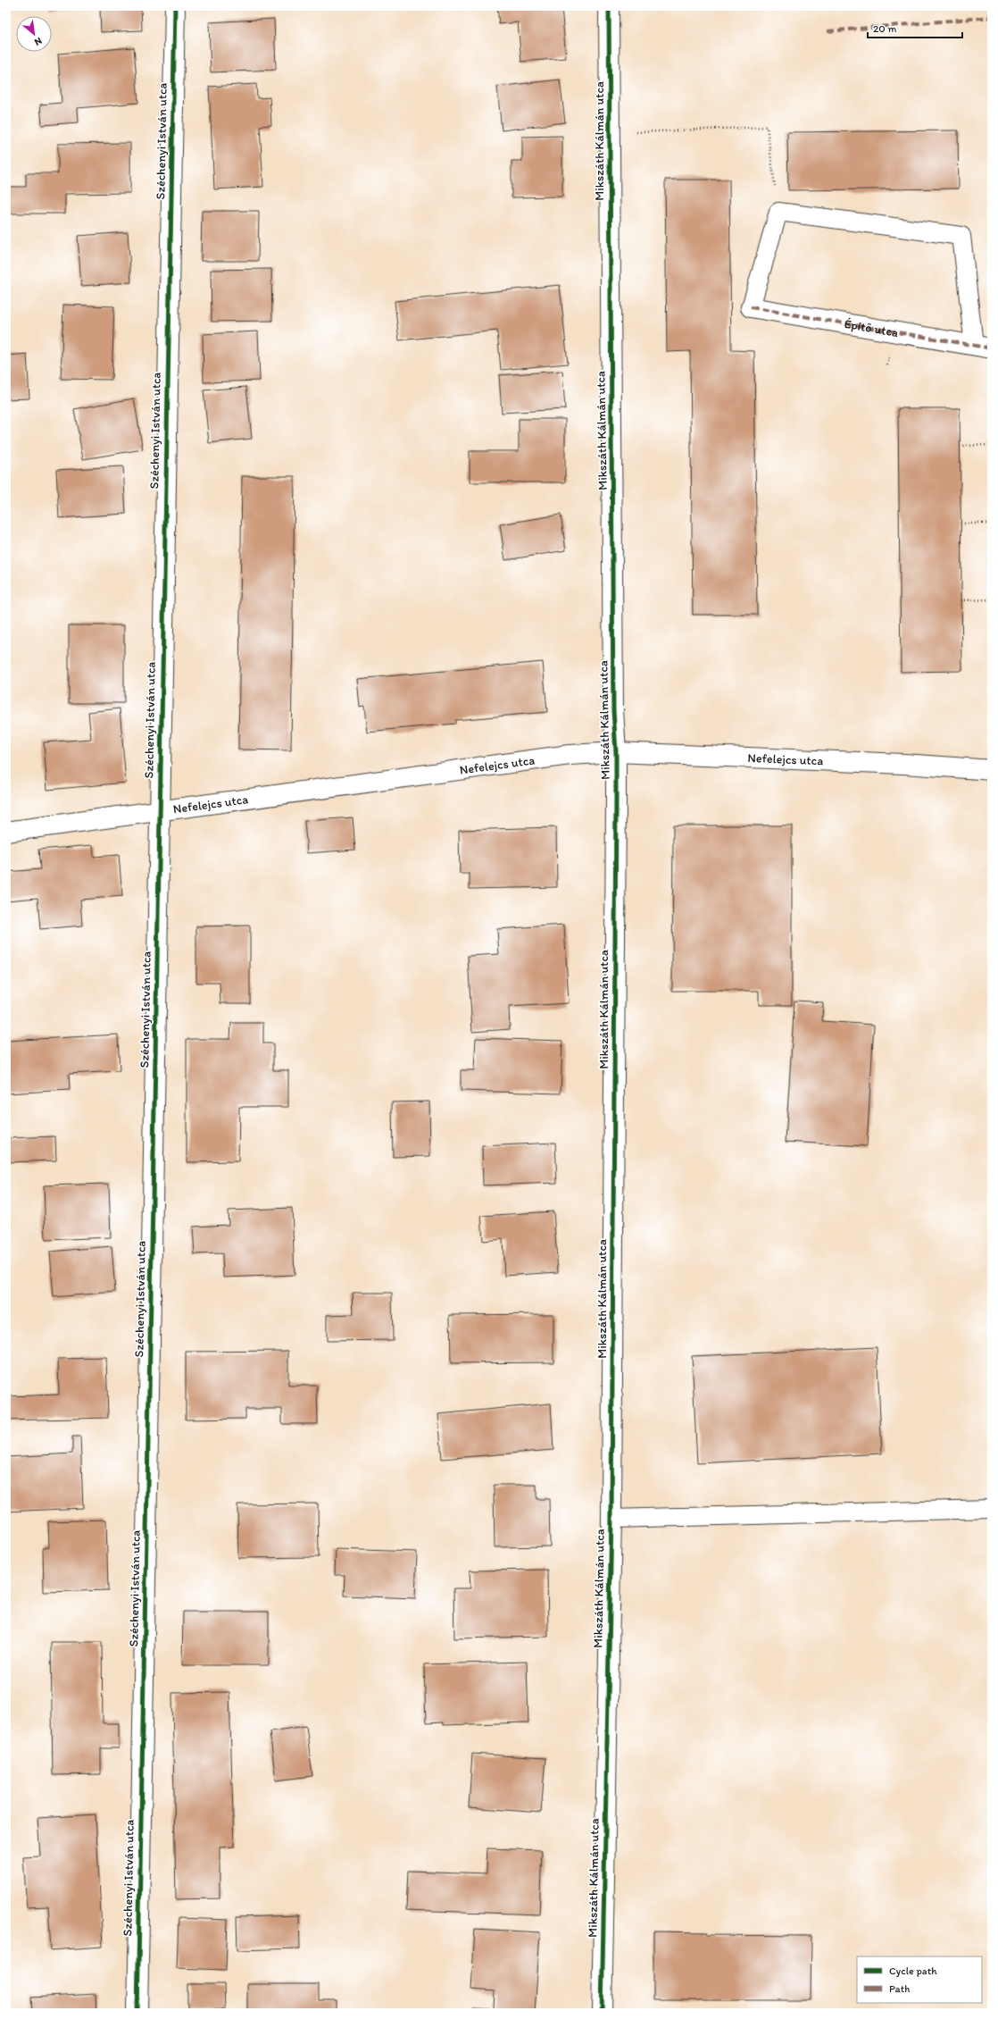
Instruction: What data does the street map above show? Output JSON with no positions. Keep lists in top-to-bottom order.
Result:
{
  "streets": {
    "street": [
      "Széchenyi István utca",
      "Mikszáth Kálmán utca",
      "Építő utca",
      "Nefelejcs utca"
    ]
  },
  "crossings": [
    ["Széchenyi István utca", "Nefelejcs utca"],
    ["Mikszáth Kálmán utca", "Nefelejcs utca"]
  ],
  "legend": ["Cycle path", "Path"],
  "scale_bar": "20 m",
  "north": "bottom right"
}
